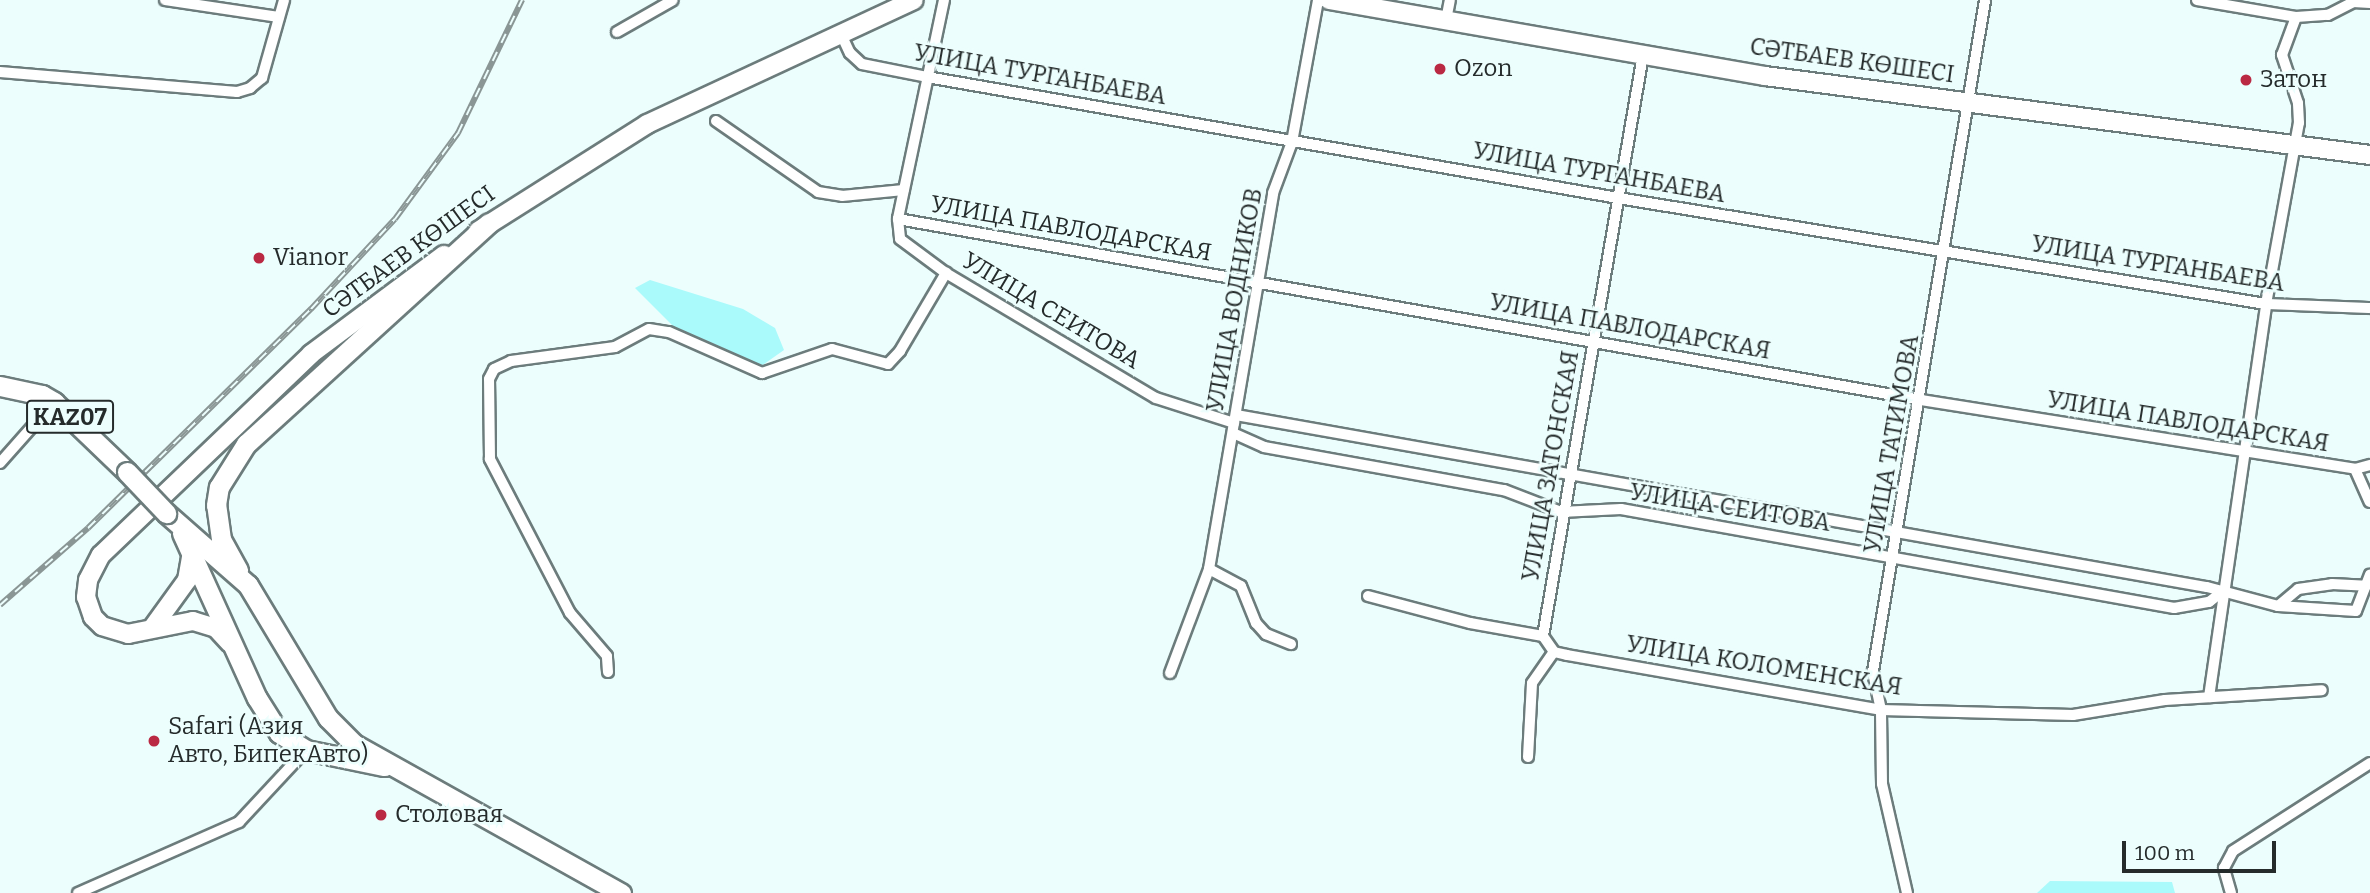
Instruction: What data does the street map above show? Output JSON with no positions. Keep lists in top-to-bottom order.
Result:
{
  "streets": {
    "highway": ["KAZ07"],
    "main road": ["СӘТБАЕВ КӨШЕСІ"],
    "street": [
      "УЛИЦА ТУРГАНБАЕВА",
      "УЛИЦА ПАВЛОДАРСКАЯ",
      "УЛИЦА ВОДНИКОВ",
      "УЛИЦА СЕИТОВА",
      "УЛИЦА ТАТИМОВА",
      "УЛИЦА ЗАТОНСКАЯ",
      "УЛИЦА КОЛОМЕНСКАЯ"
    ]
  },
  "crossings": [
    ["СӘТБАЕВ КӨШЕСІ", "УЛИЦА ТУРГАНБАЕВА"],
    ["СӘТБАЕВ КӨШЕСІ", "KAZ07"],
    ["СӘТБАЕВ КӨШЕСІ", "УЛИЦА ТАТИМОВА"],
    ["СӘТБАЕВ КӨШЕСІ", "УЛИЦА ЗАТОНСКАЯ"],
    ["УЛИЦА ТУРГАНБАЕВА", "УЛИЦА ВОДНИКОВ"],
    ["УЛИЦА ТУРГАНБАЕВА", "УЛИЦА ТАТИМОВА"],
    ["УЛИЦА ТУРГАНБАЕВА", "УЛИЦА ЗАТОНСКАЯ"],
    ["УЛИЦА ПАВЛОДАРСКАЯ", "УЛИЦА ВОДНИКОВ"],
    ["УЛИЦА ПАВЛОДАРСКАЯ", "УЛИЦА СЕИТОВА"],
    ["УЛИЦА ПАВЛОДАРСКАЯ", "УЛИЦА ТАТИМОВА"],
    ["УЛИЦА ПАВЛОДАРСКАЯ", "УЛИЦА ЗАТОНСКАЯ"],
    ["УЛИЦА ВОДНИКОВ", "УЛИЦА СЕИТОВА"],
    ["УЛИЦА СЕИТОВА", "УЛИЦА ТАТИМОВА"],
    ["УЛИЦА СЕИТОВА", "УЛИЦА ЗАТОНСКАЯ"],
    ["УЛИЦА ТАТИМОВА", "УЛИЦА КОЛОМЕНСКАЯ"]
  ],
  "places": [
    "Ozon",
    "Затон",
    "Vianor",
    "Safari (Азия Авто, БипекАвто)",
    "Столовая"
  ],
  "scale_bar": "100 m"
}
